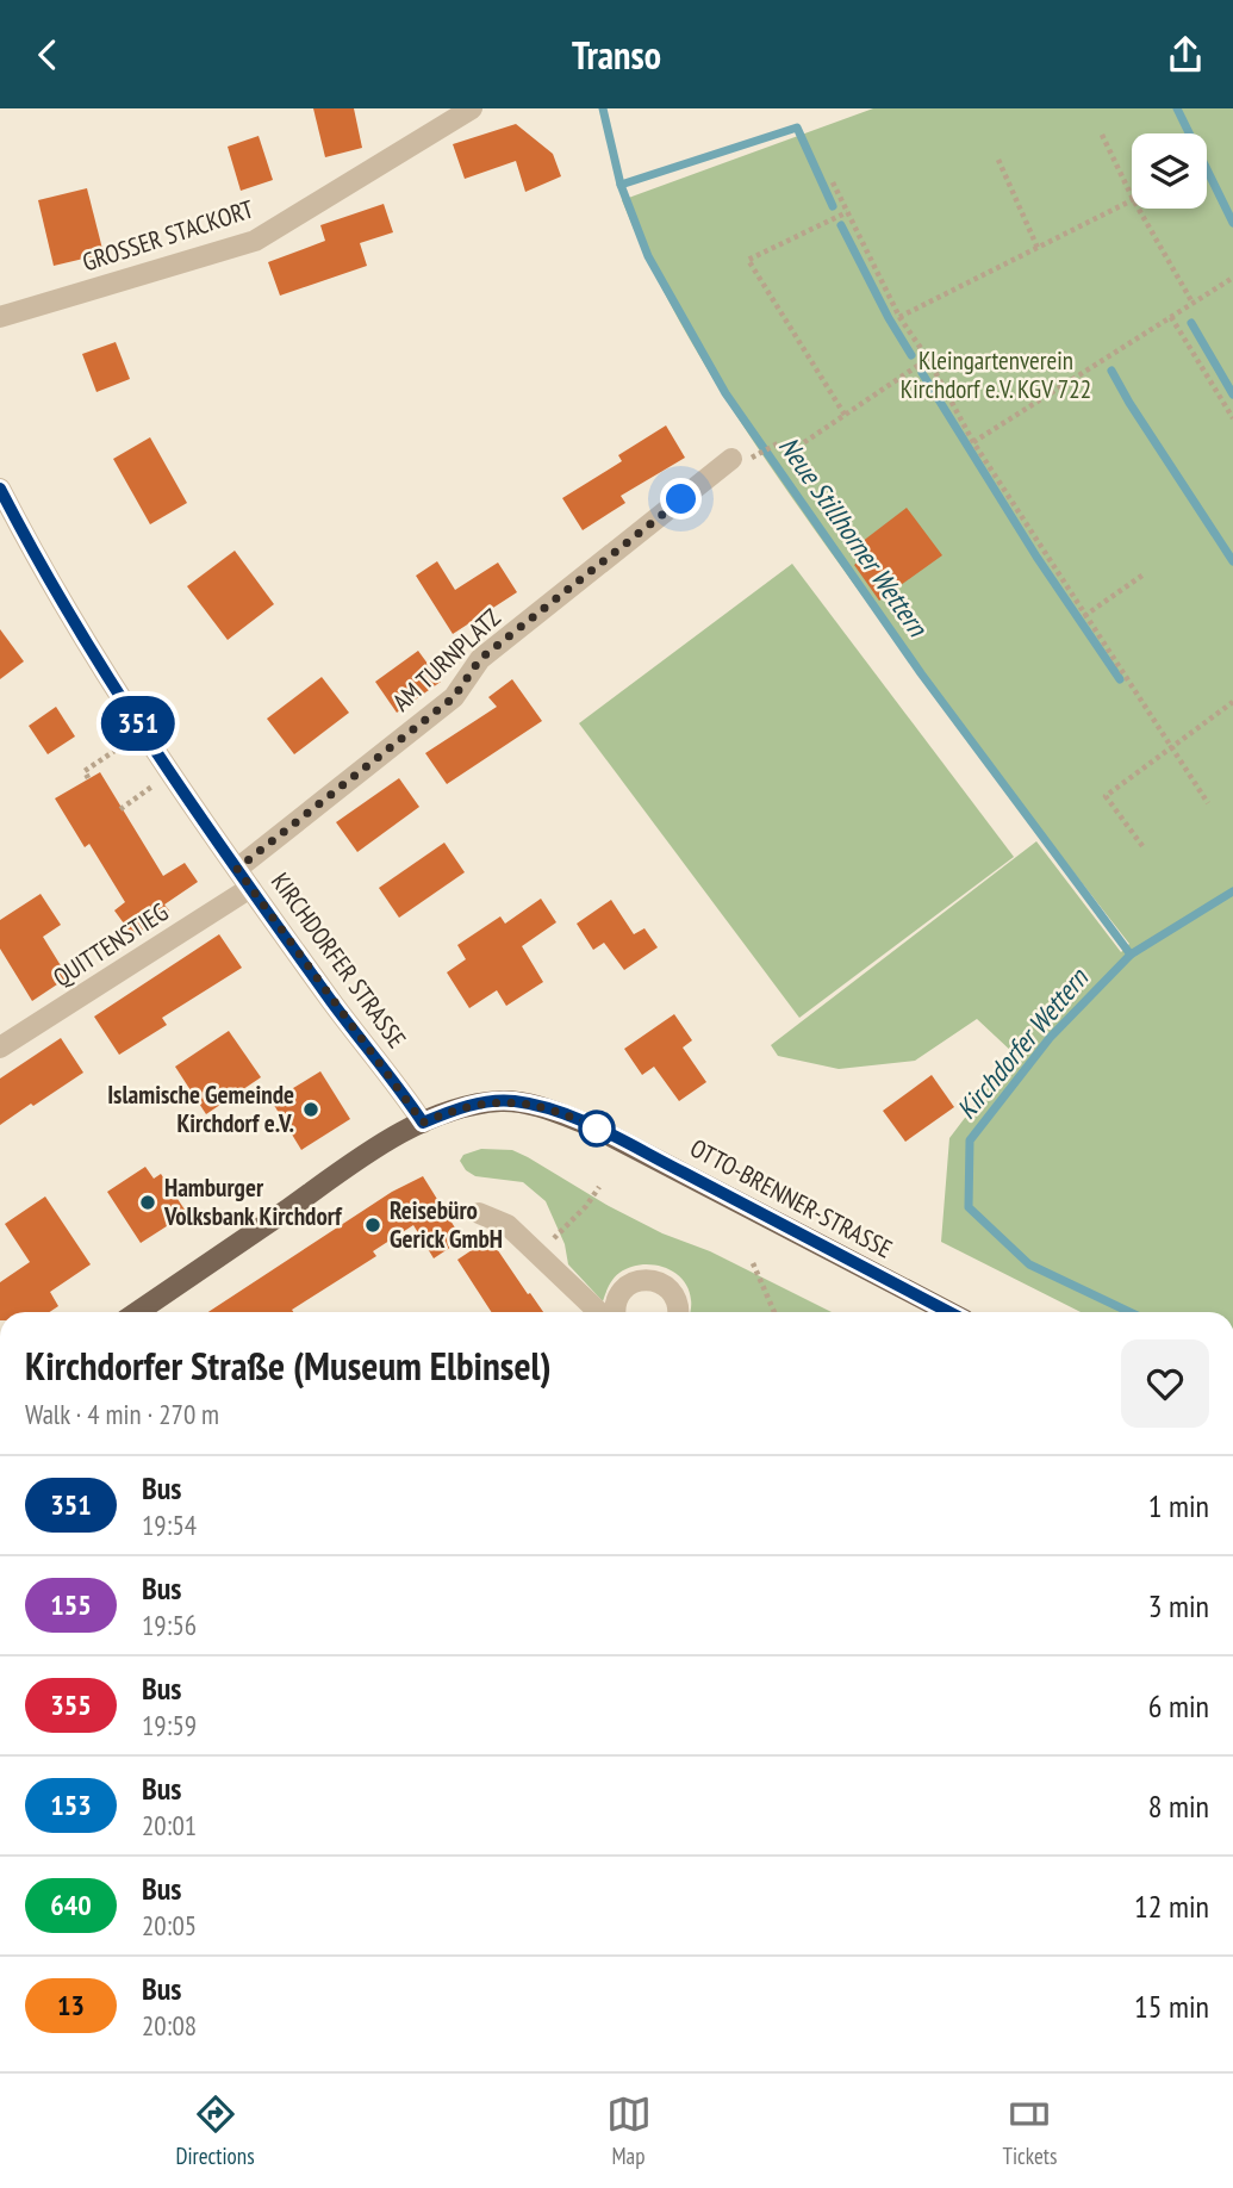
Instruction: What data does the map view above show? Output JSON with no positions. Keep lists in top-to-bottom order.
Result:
{
  "streets": {
    "main road": ["OTTO-BRENNER-STRASSE"],
    "street": [
      "GROSSER STACKORT",
      "AM TURNPLATZ",
      "QUITTENSTIEG",
      "KIRCHDORFER STRASSE"
    ]
  },
  "crossings": [
    ["AM TURNPLATZ", "KIRCHDORFER STRASSE"],
    ["QUITTENSTIEG", "KIRCHDORFER STRASSE"],
    ["KIRCHDORFER STRASSE", "OTTO-BRENNER-STRASSE"]
  ],
  "water": ["Neue Stillhorner Wettern", "Kirchdorfer Wettern"],
  "parks": ["Kleingartenverein Kirchdorf e.V. KGV 722"],
  "places": ["Islamische Gemeinde Kirchdorf e.V.", "Hamburger Volksbank Kirchdorf", "Reisebüro Gerick GmbH"],
  "lines": ["bus line 351"],
  "page": {
    "header": "Transo",
    "on_map": "351",
    "heading": ["Kirchdorfer Straße (Museum Elbinsel)", "Walk · 4 min · 270 m"],
    "list": [
      {
        "mark": "351",
        "name": "Bus",
        "note": "19:54",
        "value": "1 min"
      },
      {
        "mark": "155",
        "name": "Bus",
        "note": "19:56",
        "value": "3 min"
      },
      {
        "mark": "355",
        "name": "Bus",
        "note": "19:59",
        "value": "6 min"
      },
      {
        "mark": "153",
        "name": "Bus",
        "note": "20:01",
        "value": "8 min"
      },
      {
        "mark": "640",
        "name": "Bus",
        "note": "20:05",
        "value": "12 min"
      },
      {
        "mark": "13",
        "name": "Bus",
        "note": "20:08",
        "value": "15 min"
      }
    ],
    "tabs": ["Directions", "Map", "Tickets"]
  }
}
